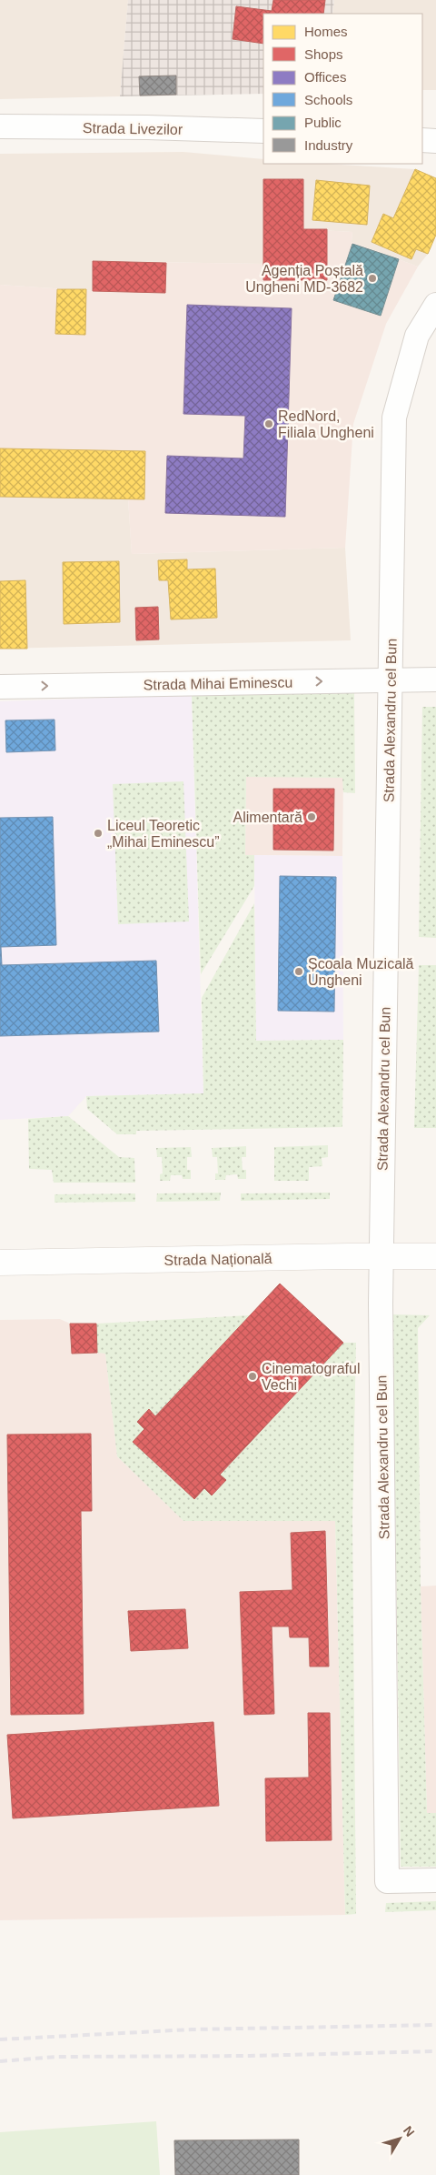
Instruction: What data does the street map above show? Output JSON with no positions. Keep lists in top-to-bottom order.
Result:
{
  "streets": {
    "street": [
      "Strada Livezilor",
      "Strada Mihai Eminescu",
      "Strada Alexandru cel Bun",
      "Strada Națională"
    ]
  },
  "crossings": [
    ["Strada Mihai Eminescu", "Strada Alexandru cel Bun"],
    ["Strada Alexandru cel Bun", "Strada Națională"]
  ],
  "one_way": ["Strada Mihai Eminescu"],
  "places": [
    "Agenția Poștală Ungheni MD-3682",
    "RedNord, Filiala Ungheni",
    "Alimentară",
    "Liceul Teoretic „Mihai Eminescu”",
    "Școala Muzicală Ungheni",
    "Cinematograful Vechi"
  ],
  "legend": [
    "Homes",
    "Shops",
    "Offices",
    "Schools",
    "Public",
    "Industry"
  ],
  "north": "top right"
}
